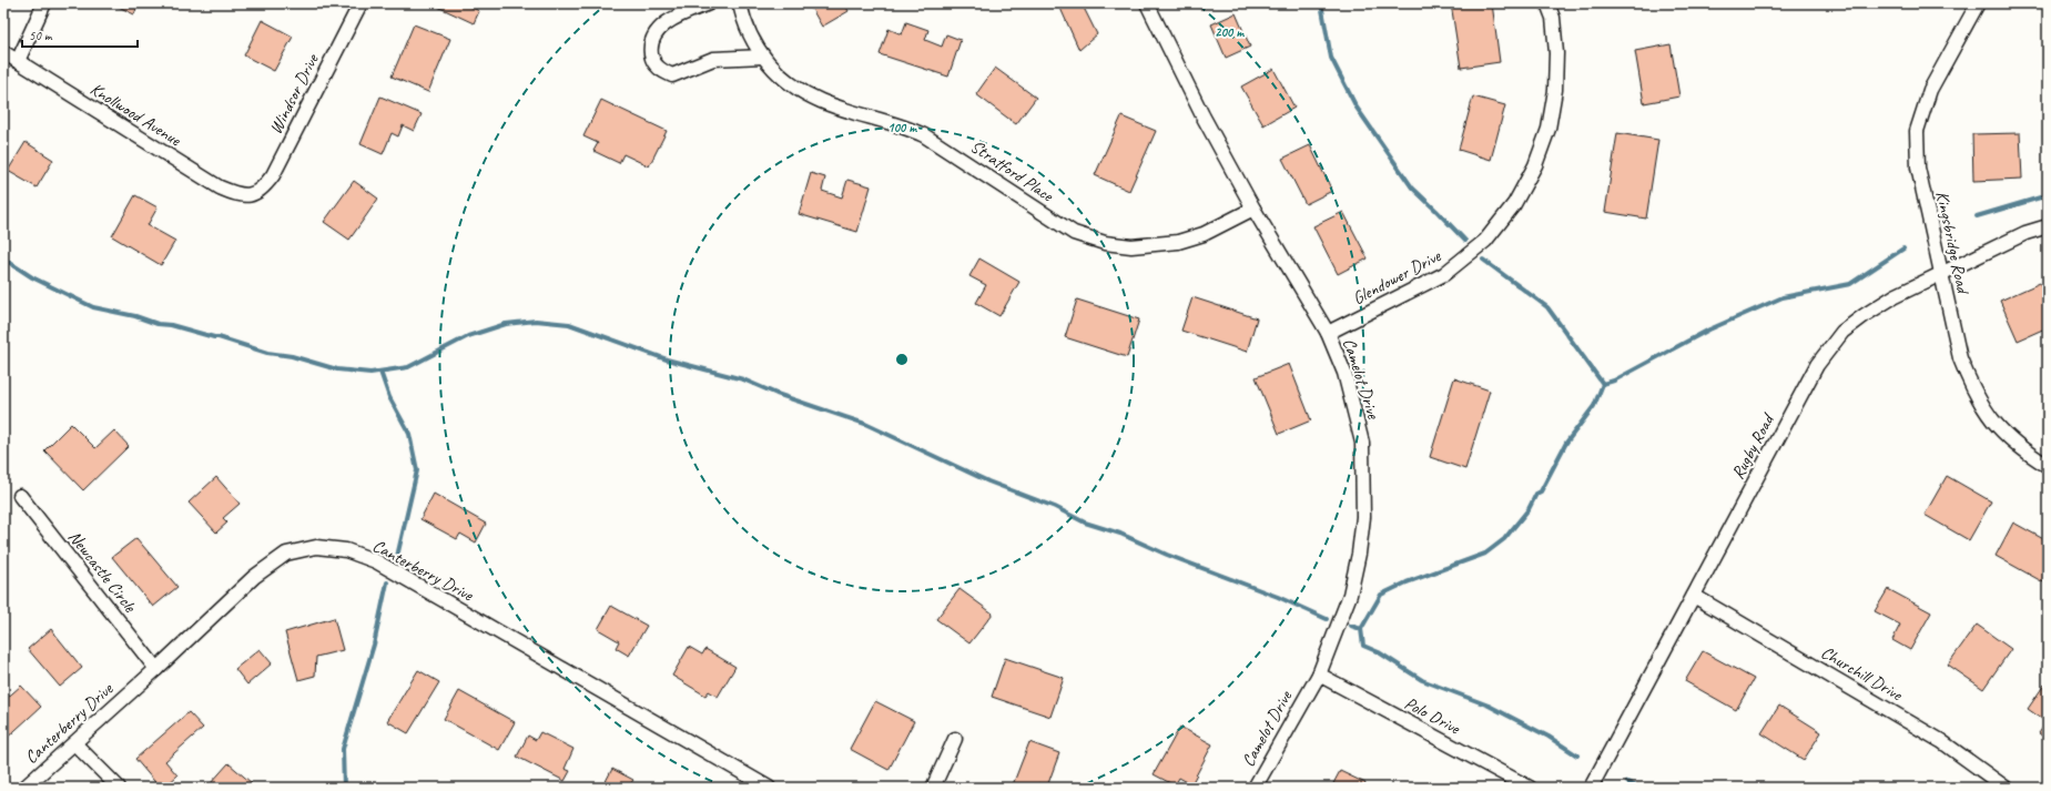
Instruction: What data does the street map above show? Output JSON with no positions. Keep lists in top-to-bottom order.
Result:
{
  "streets": {
    "street": [
      "Windsor Drive",
      "Knollwood Avenue",
      "Stratford Place",
      "Kingsbridge Road",
      "Glendower Drive",
      "Camelot Drive",
      "Rugby Road",
      "Canterberry Drive",
      "Newcastle Circle",
      "Churchill Drive",
      "Polo Drive"
    ]
  },
  "crossings": [
    ["Windsor Drive", "Knollwood Avenue"],
    ["Stratford Place", "Camelot Drive"],
    ["Kingsbridge Road", "Rugby Road"],
    ["Glendower Drive", "Camelot Drive"],
    ["Camelot Drive", "Polo Drive"],
    ["Rugby Road", "Churchill Drive"],
    ["Canterberry Drive", "Newcastle Circle"]
  ],
  "scale_bar": "50 m",
  "rings": ["200 m", "100 m"]
}
